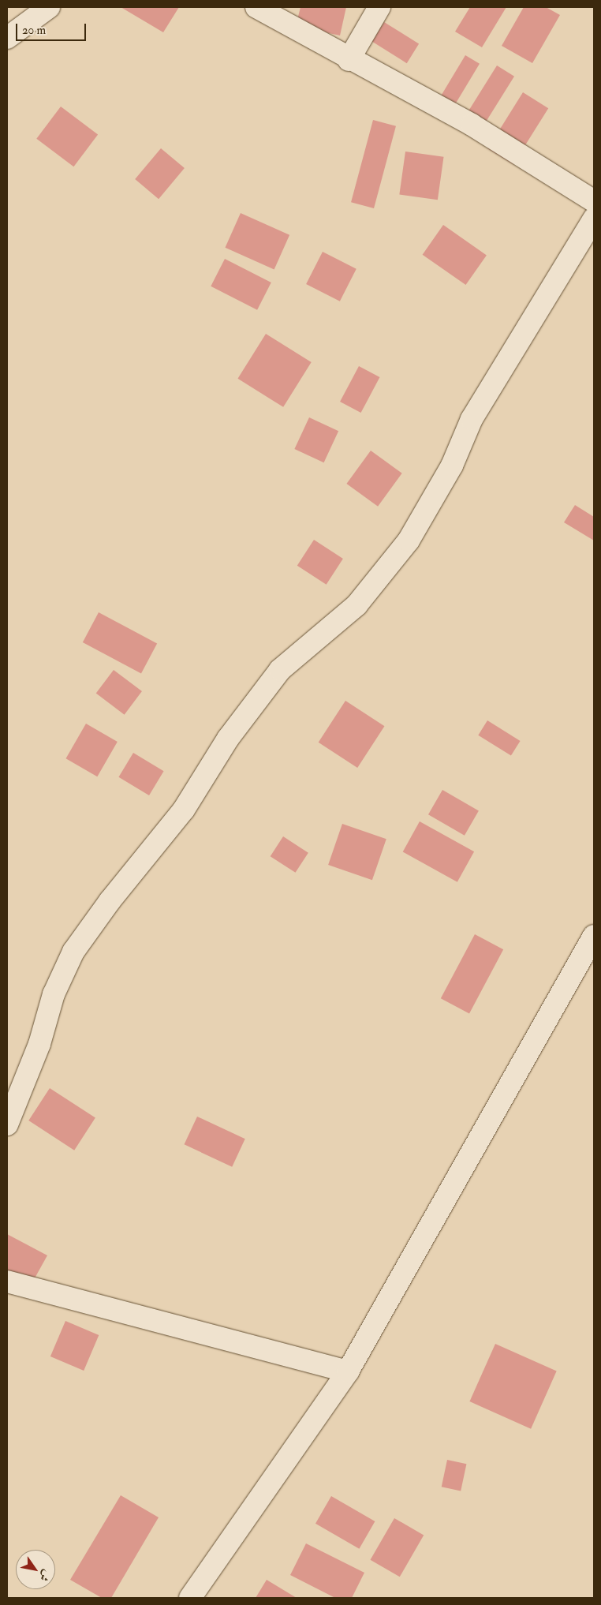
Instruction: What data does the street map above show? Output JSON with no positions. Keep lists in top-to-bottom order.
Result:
{
  "scale_bar": "20 m",
  "north": "bottom right"
}
